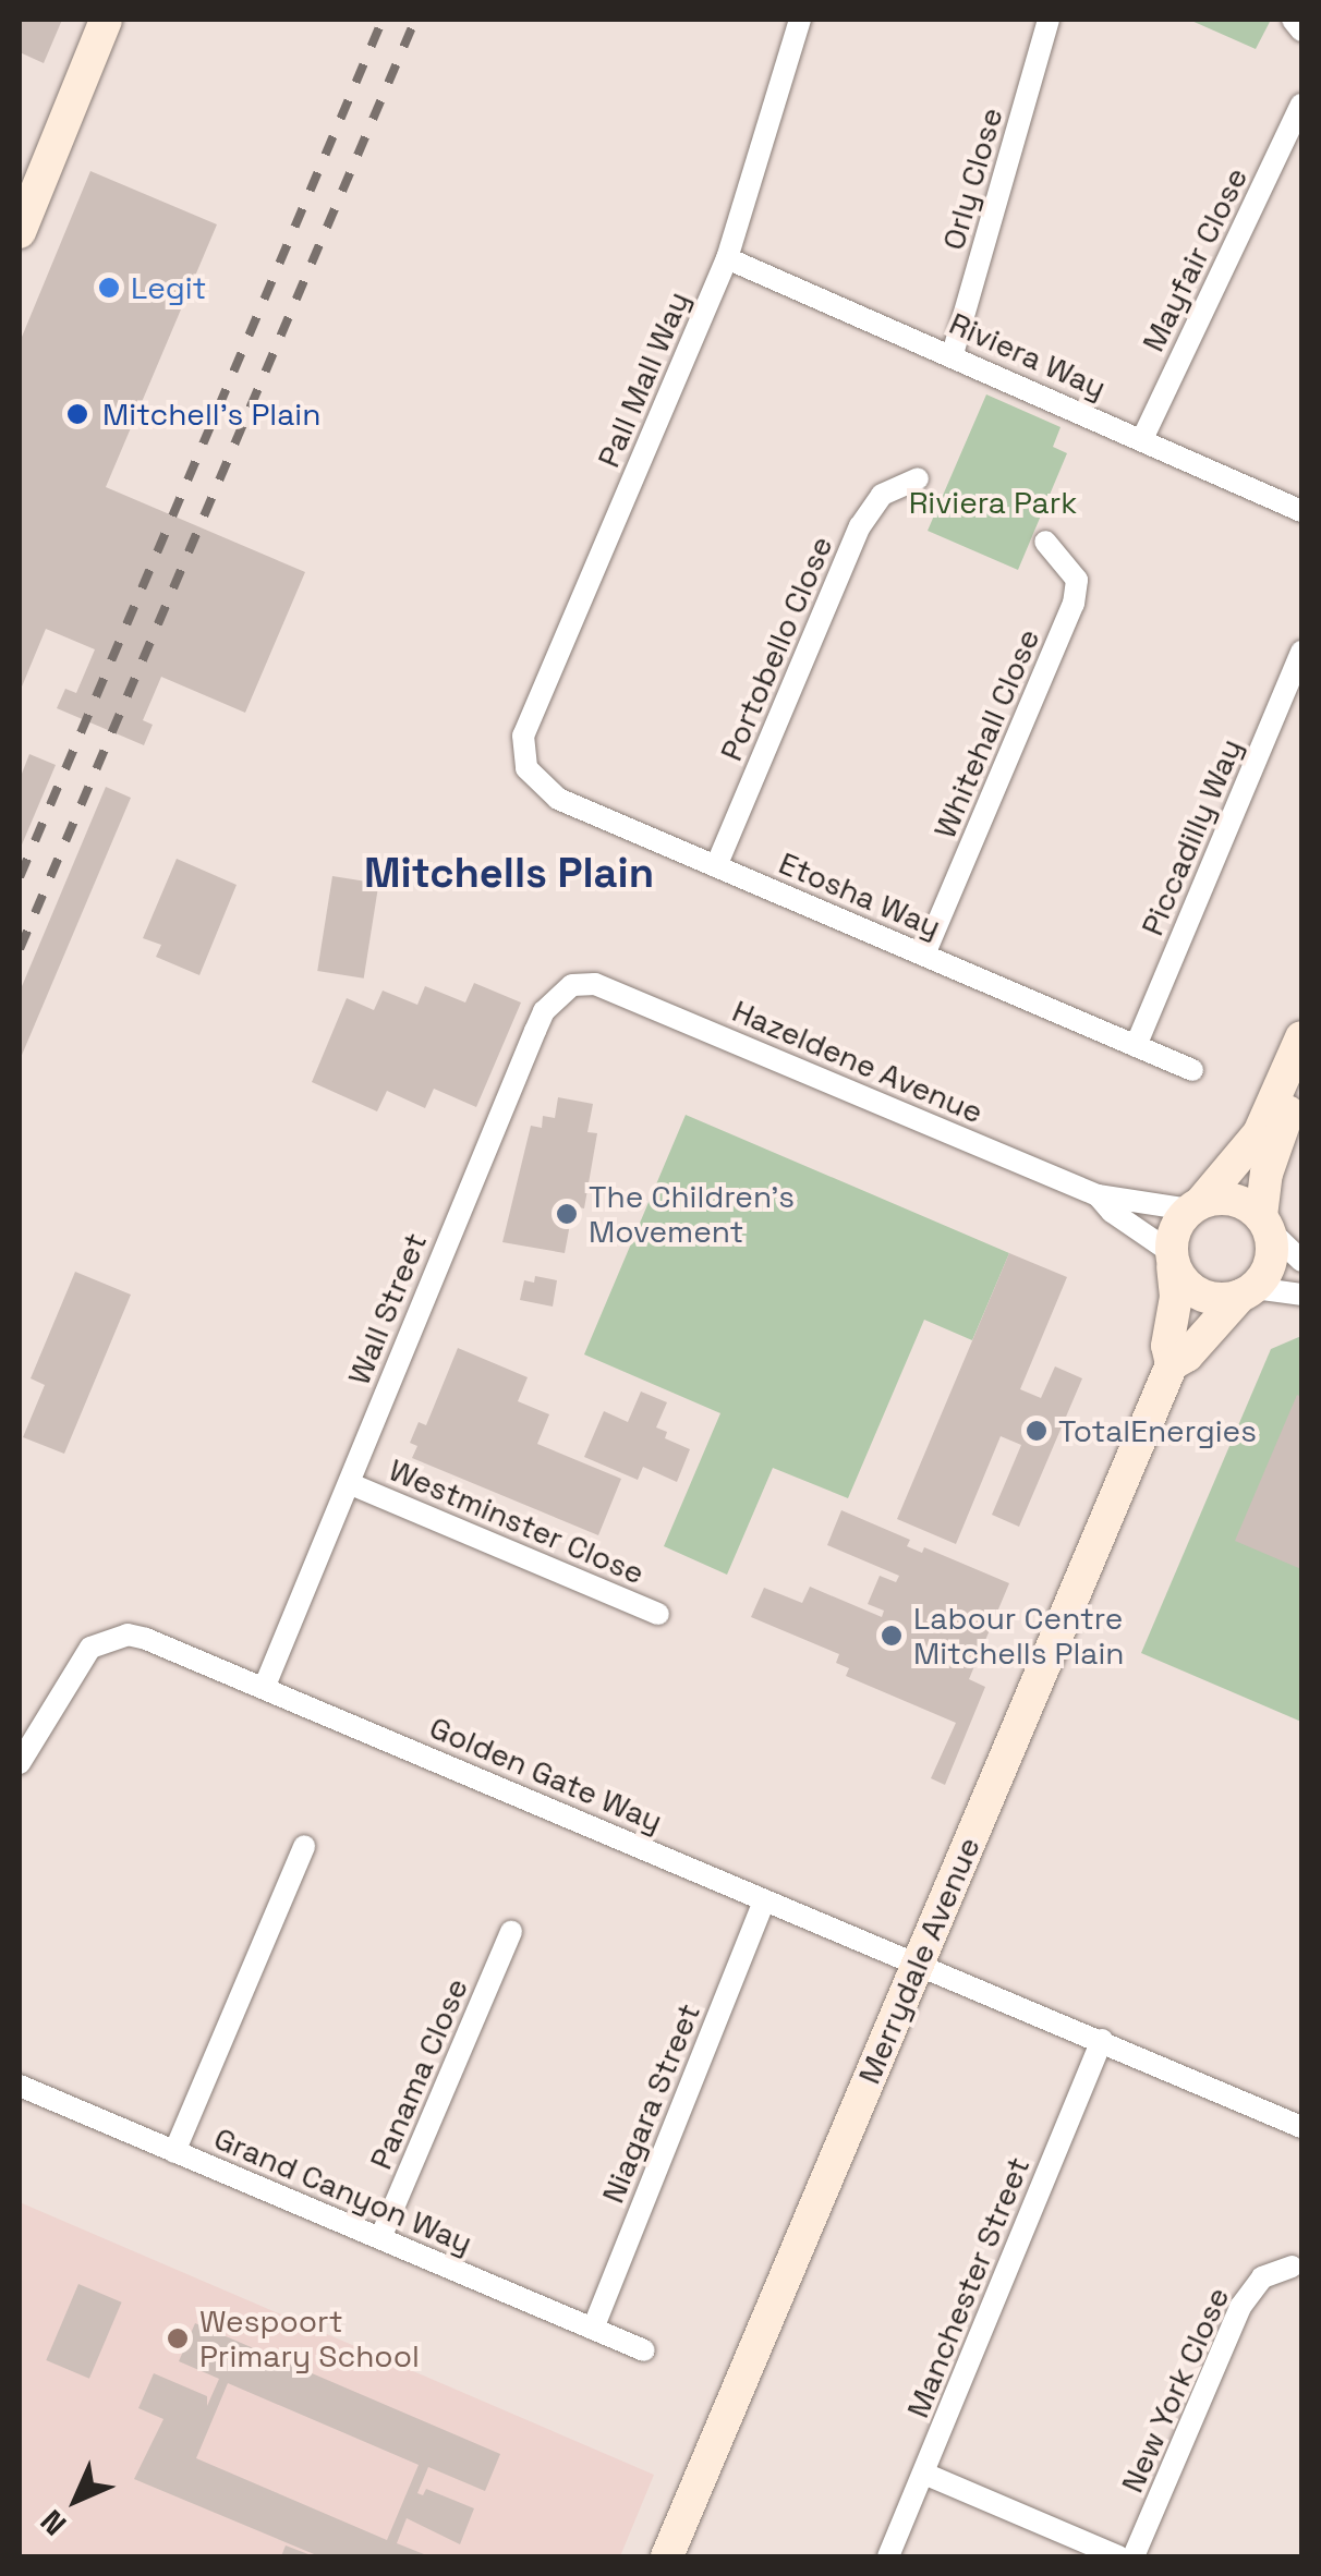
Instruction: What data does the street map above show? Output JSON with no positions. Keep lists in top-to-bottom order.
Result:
{
  "streets": {
    "street": [
      "Orly Close",
      "Mayfair Close",
      "Riviera Way",
      "Pall Mall Way",
      "Portobello Close",
      "Whitehall Close",
      "Piccadilly Way",
      "Etosha Way",
      "Hazeldene Avenue",
      "Wall Street",
      "Westminster Close",
      "Golden Gate Way",
      "Merrydale Avenue",
      "Panama Close",
      "Niagara Street",
      "Grand Canyon Way",
      "Manchester Street",
      "New York Close"
    ]
  },
  "crossings": [
    ["Orly Close", "Riviera Way"],
    ["Mayfair Close", "Riviera Way"],
    ["Riviera Way", "Pall Mall Way"],
    ["Pall Mall Way", "Etosha Way"],
    ["Portobello Close", "Etosha Way"],
    ["Whitehall Close", "Etosha Way"],
    ["Piccadilly Way", "Etosha Way"],
    ["Hazeldene Avenue", "Wall Street"],
    ["Hazeldene Avenue", "Merrydale Avenue"],
    ["Wall Street", "Westminster Close"],
    ["Wall Street", "Golden Gate Way"],
    ["Golden Gate Way", "Merrydale Avenue"],
    ["Golden Gate Way", "Niagara Street"],
    ["Golden Gate Way", "Manchester Street"],
    ["Panama Close", "Grand Canyon Way"],
    ["Niagara Street", "Grand Canyon Way"]
  ],
  "districts": ["Mitchells Plain"],
  "parks": ["Riviera Park"],
  "places": [
    "Legit",
    "Mitchell's Plain",
    "The Children's Movement",
    "TotalEnergies",
    "Labour Centre Mitchells Plain",
    "Wespoort Primary School"
  ],
  "north": "bottom left"
}
